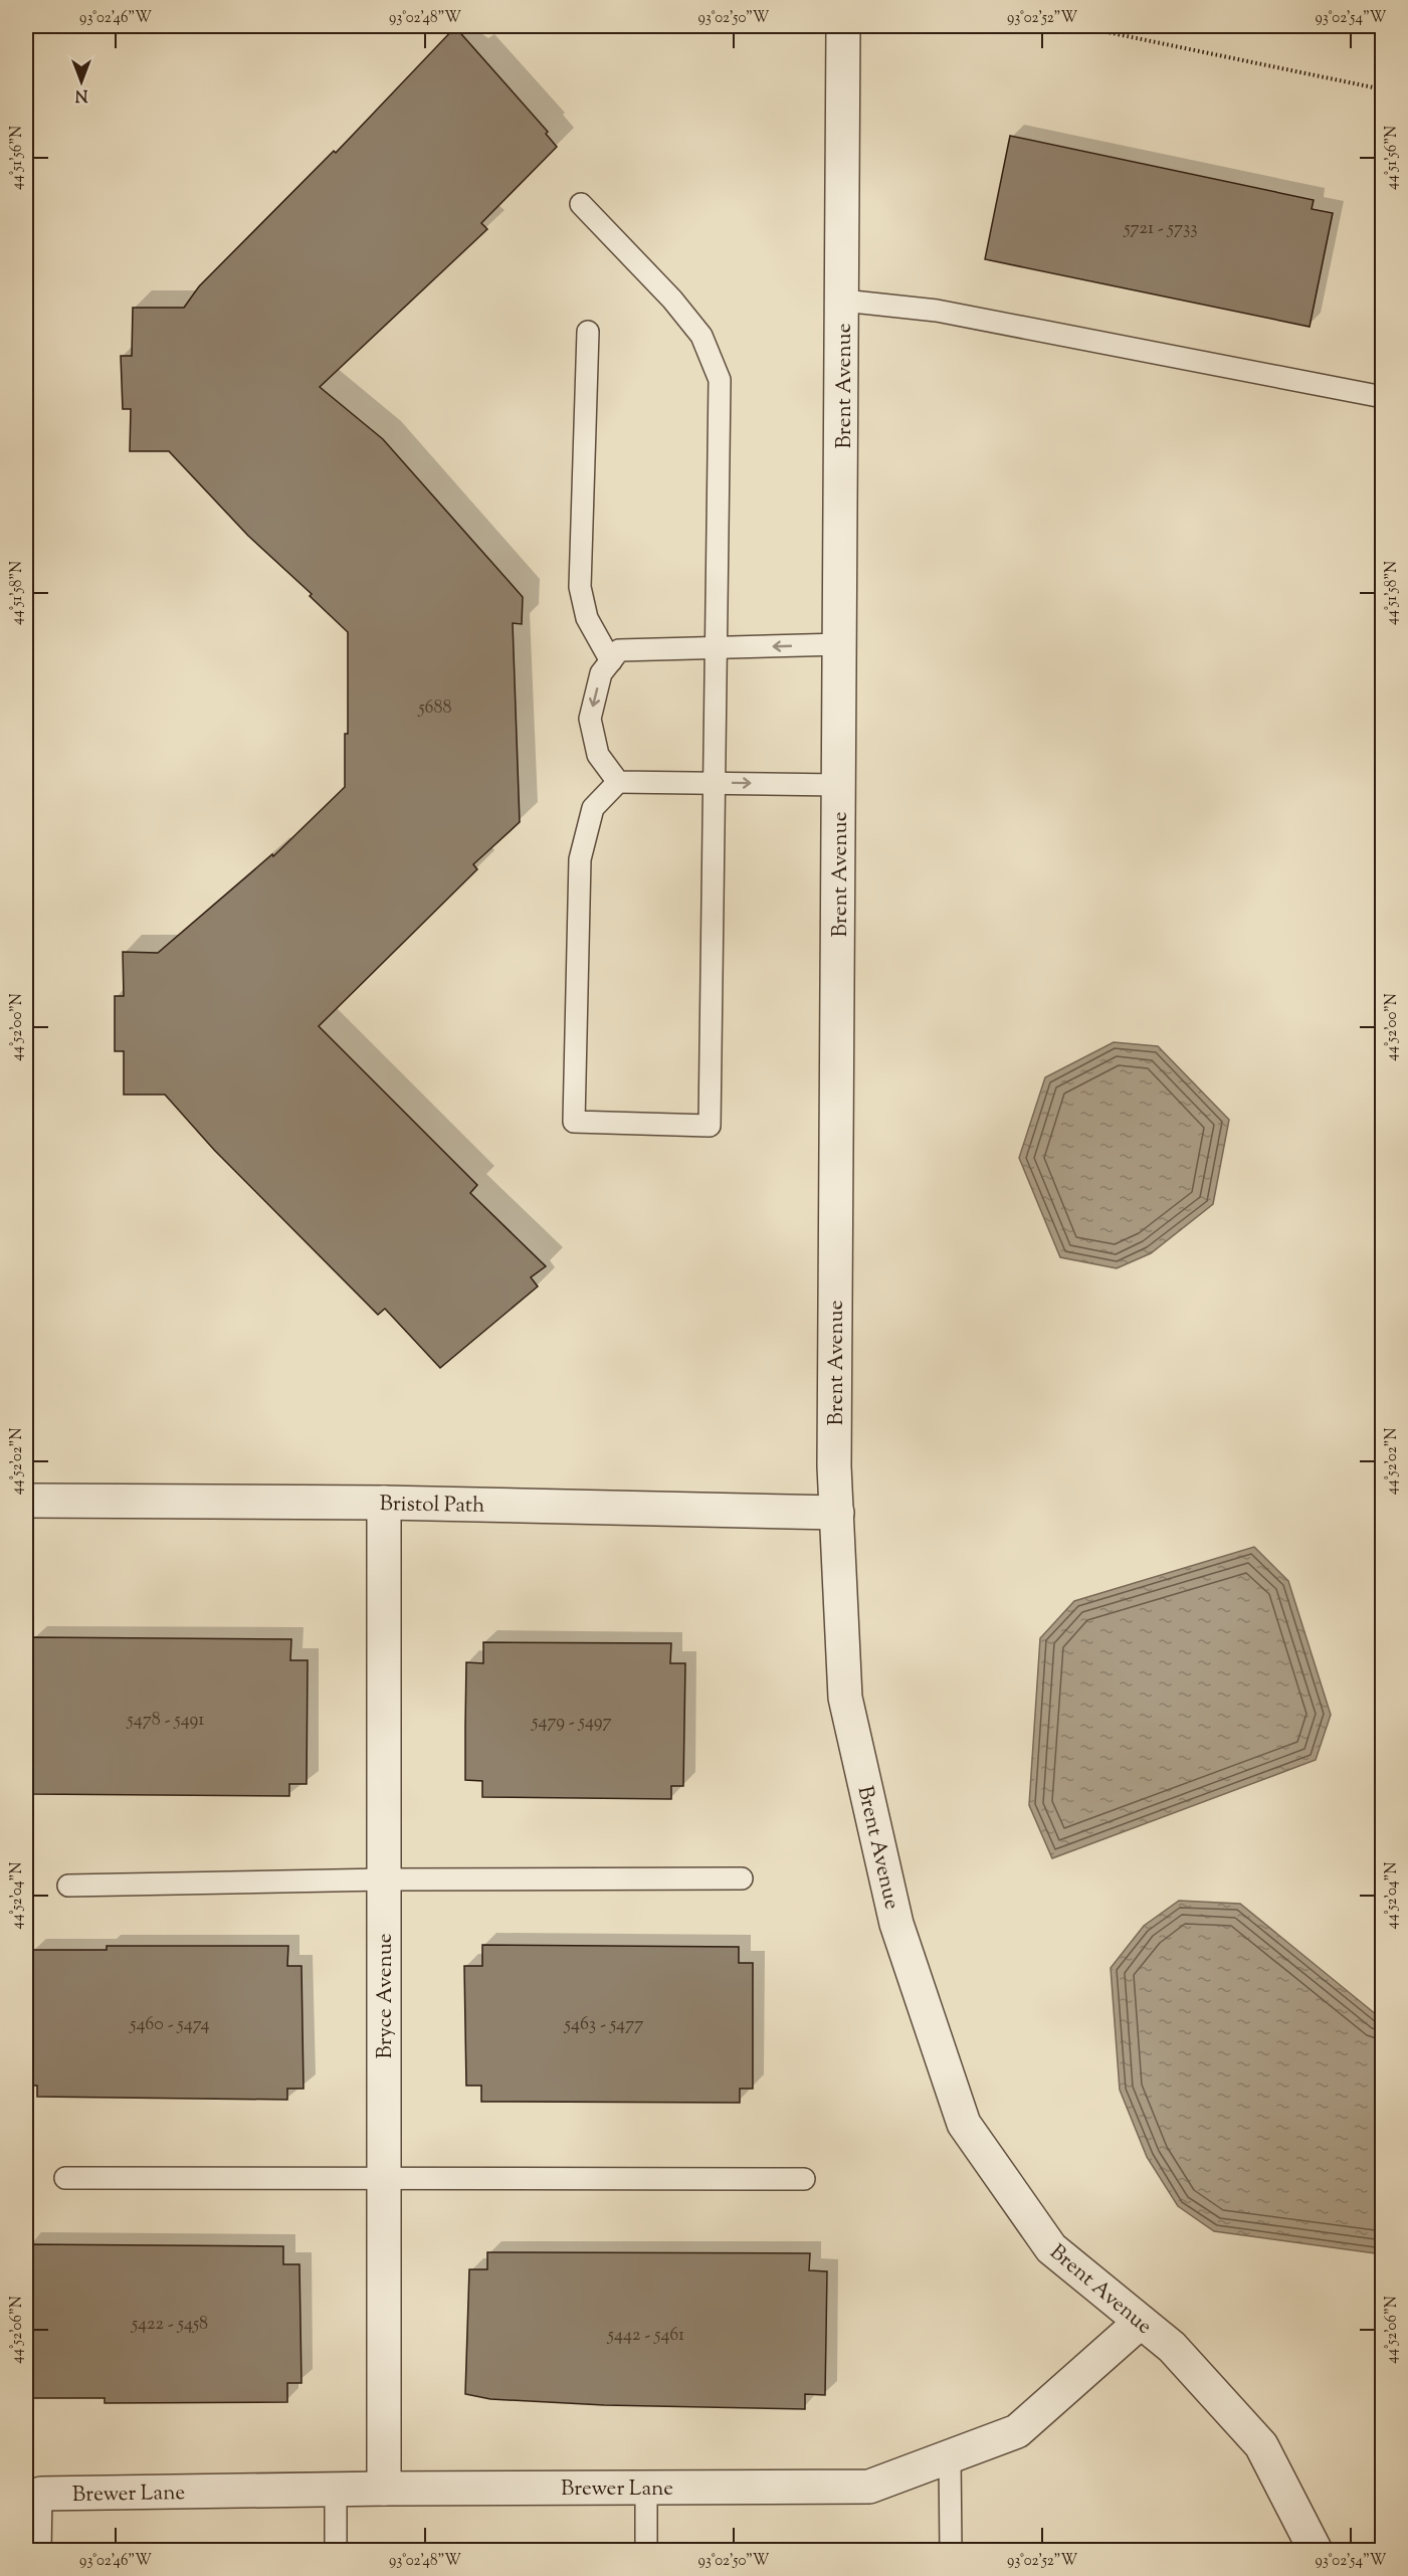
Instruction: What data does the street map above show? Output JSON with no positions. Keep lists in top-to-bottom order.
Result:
{
  "streets": {
    "street": [
      "Brent Avenue",
      "Bristol Path",
      "Bryce Avenue",
      "Brewer Lane"
    ]
  },
  "crossings": [
    ["Brent Avenue", "Bristol Path"],
    ["Brent Avenue", "Brewer Lane"],
    ["Bristol Path", "Bryce Avenue"],
    ["Bryce Avenue", "Brewer Lane"]
  ],
  "house_numbers": [
    "5721 - 5733",
    "5688",
    "5478 - 5491",
    "5479 - 5497",
    "5460 - 5474",
    "5463 - 5477",
    "5422 - 5458",
    "5442 - 5461"
  ],
  "north": "bottom",
  "coordinates": [
    "93°02'46\"W",
    "93°02'48\"W",
    "93°02'50\"W",
    "93°02'52\"W",
    "93°02'54\"W",
    "44°51'56\"N",
    "44°51'58\"N",
    "44°52'00\"N",
    "44°52'02\"N",
    "44°52'04\"N",
    "44°52'06\"N"
  ]
}
